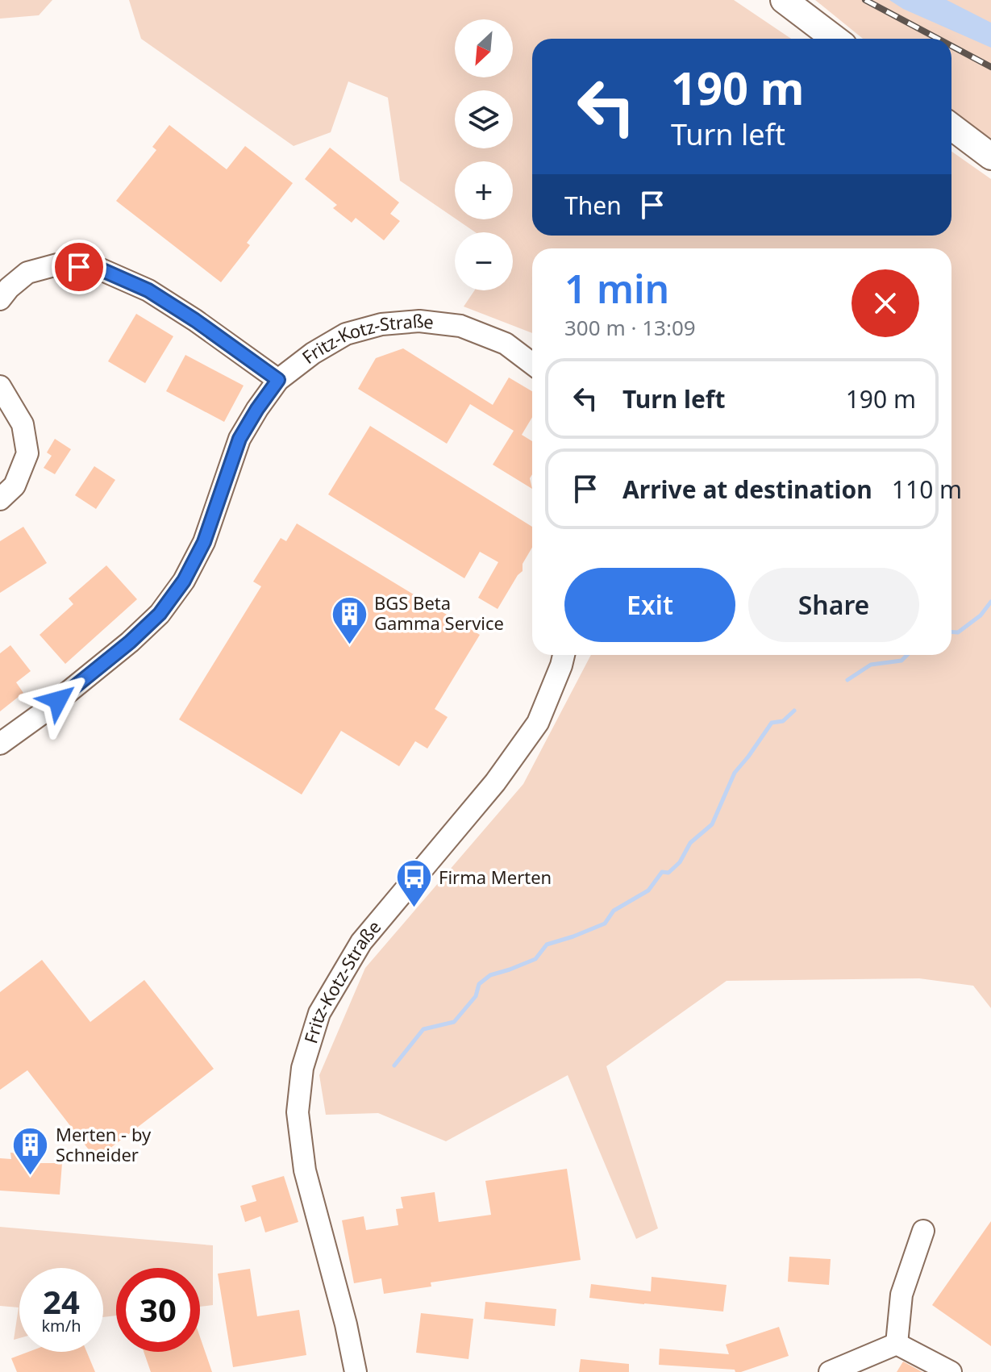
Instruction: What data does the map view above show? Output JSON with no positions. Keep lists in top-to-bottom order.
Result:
{
  "streets": {
    "street": ["Fritz-Kotz-Straße"]
  },
  "places": {
    "building": ["BGS Beta Gamma Service", "Merten - by Schneider"],
    "bus stop": ["Firma Merten"]
  },
  "north": "bottom left",
  "page": {
    "map_buttons": ["+", "−"],
    "turn": ["190 m", "Turn left"],
    "then": "Then",
    "heading": ["1 min", "300 m · 13:09"],
    "list": [
      {
        "name": "Turn left",
        "value": "190 m"
      },
      {
        "name": "Arrive at destination",
        "value": "110 m"
      }
    ],
    "buttons": ["Exit", "Share"],
    "speed": "24 km/h",
    "limit": "30"
  }
}
